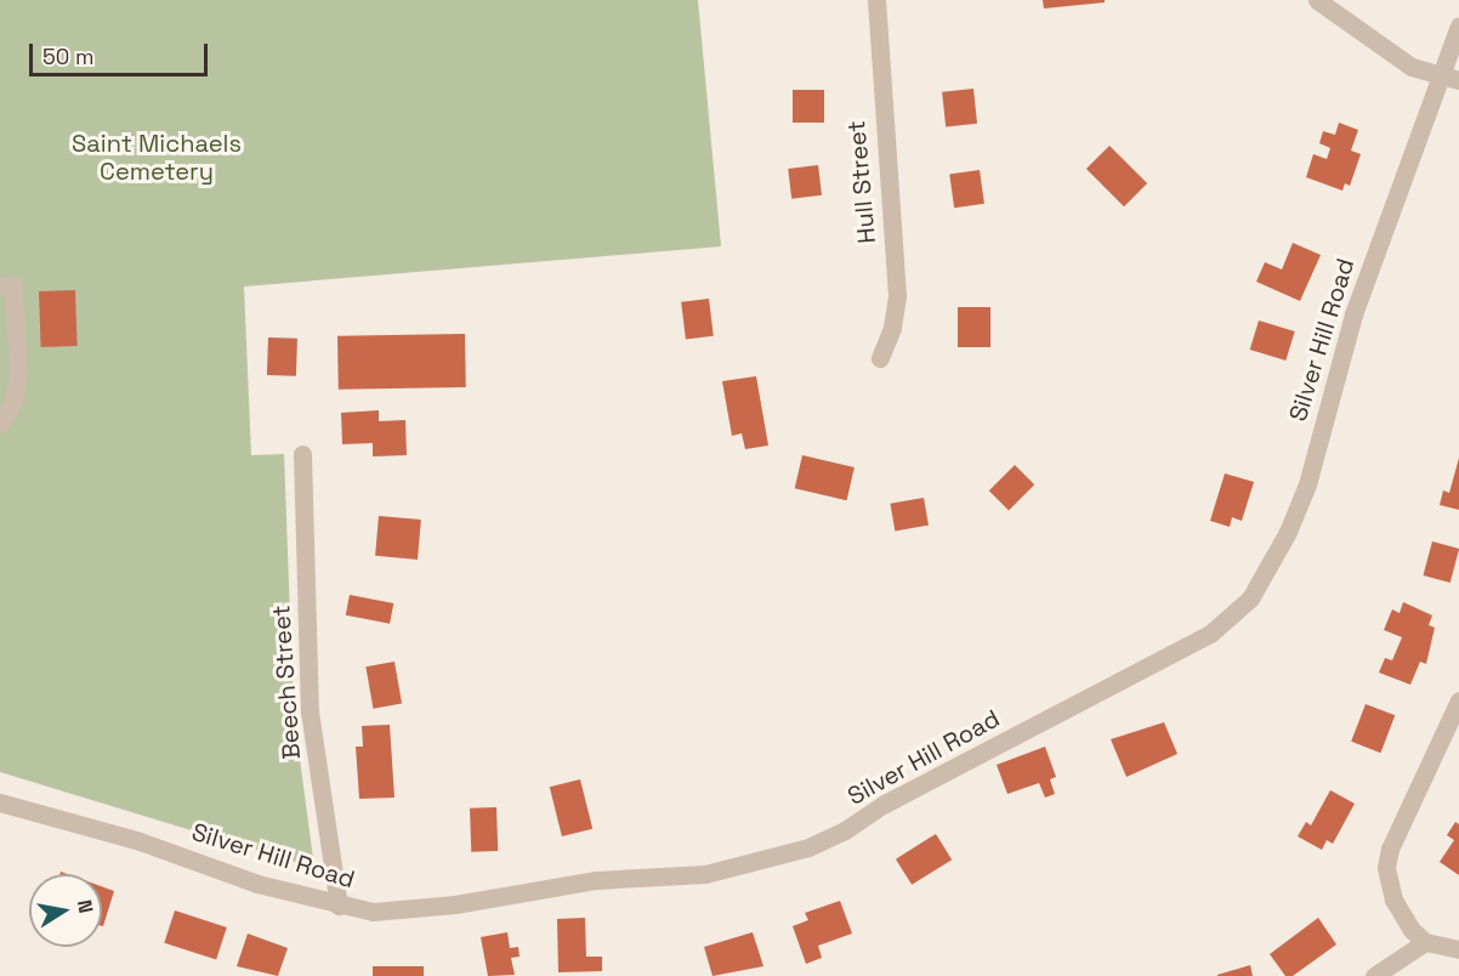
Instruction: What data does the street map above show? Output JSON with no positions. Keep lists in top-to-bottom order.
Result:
{
  "streets": {
    "street": ["Hull Street", "Silver Hill Road", "Beech Street"]
  },
  "crossings": [
    ["Silver Hill Road", "Beech Street"]
  ],
  "parks": ["Saint Michaels Cemetery"],
  "scale_bar": "50 m",
  "north": "right"
}
